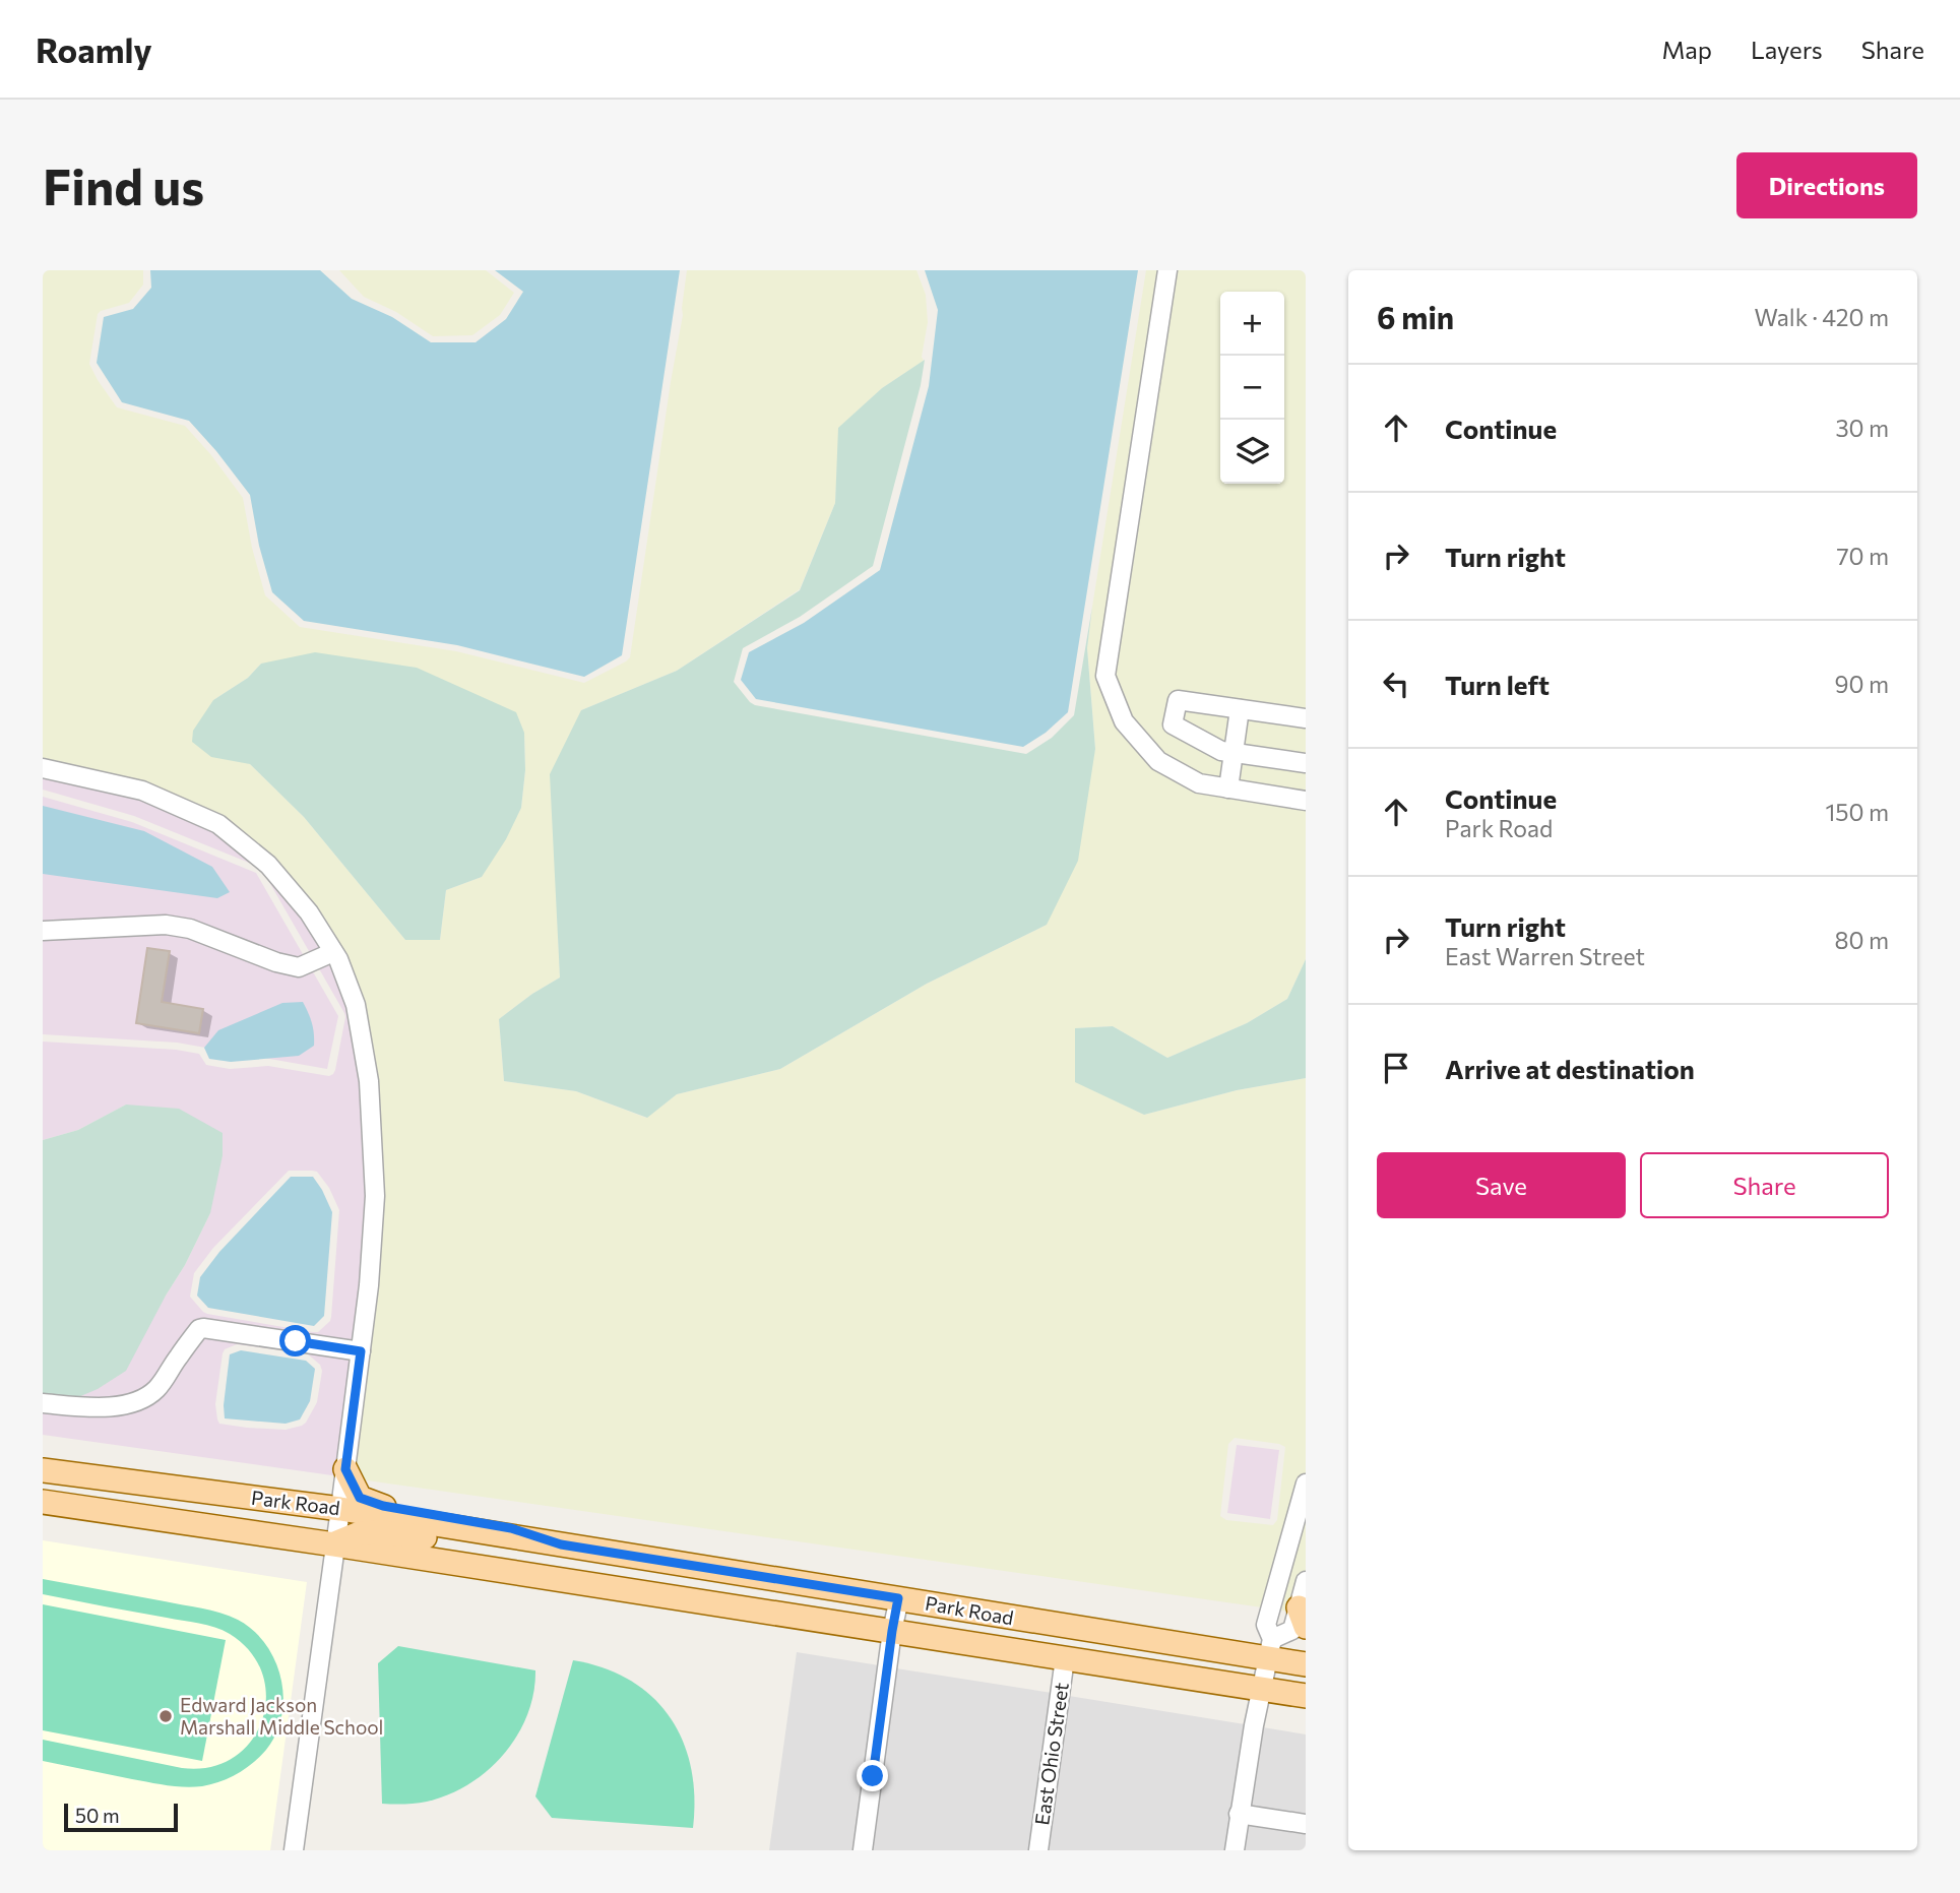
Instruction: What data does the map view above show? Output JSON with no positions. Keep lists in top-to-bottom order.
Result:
{
  "streets": {
    "main road": ["Park Road"],
    "street": ["East Ohio Street"]
  },
  "crossings": [
    ["Park Road", "East Ohio Street"]
  ],
  "places": ["Edward Jackson Marshall Middle School"],
  "scale_bar": "50 m",
  "page": {
    "header": "Roamly",
    "nav": ["Map", "Layers", "Share"],
    "buttons": [
      "Directions",
      ["Save", "Share"]
    ],
    "title": "Find us",
    "heading": ["6 min", "Walk · 420 m"],
    "map_buttons": ["+", "−"],
    "list": [
      ["Continue", "30 m"],
      ["Turn right", "70 m"],
      ["Turn left", "90 m"],
      ["Continue", "Park Road", "150 m"],
      ["Turn right", "East Warren Street", "80 m"],
      "Arrive at destination"
    ],
    "scale": "50 m"
  }
}
